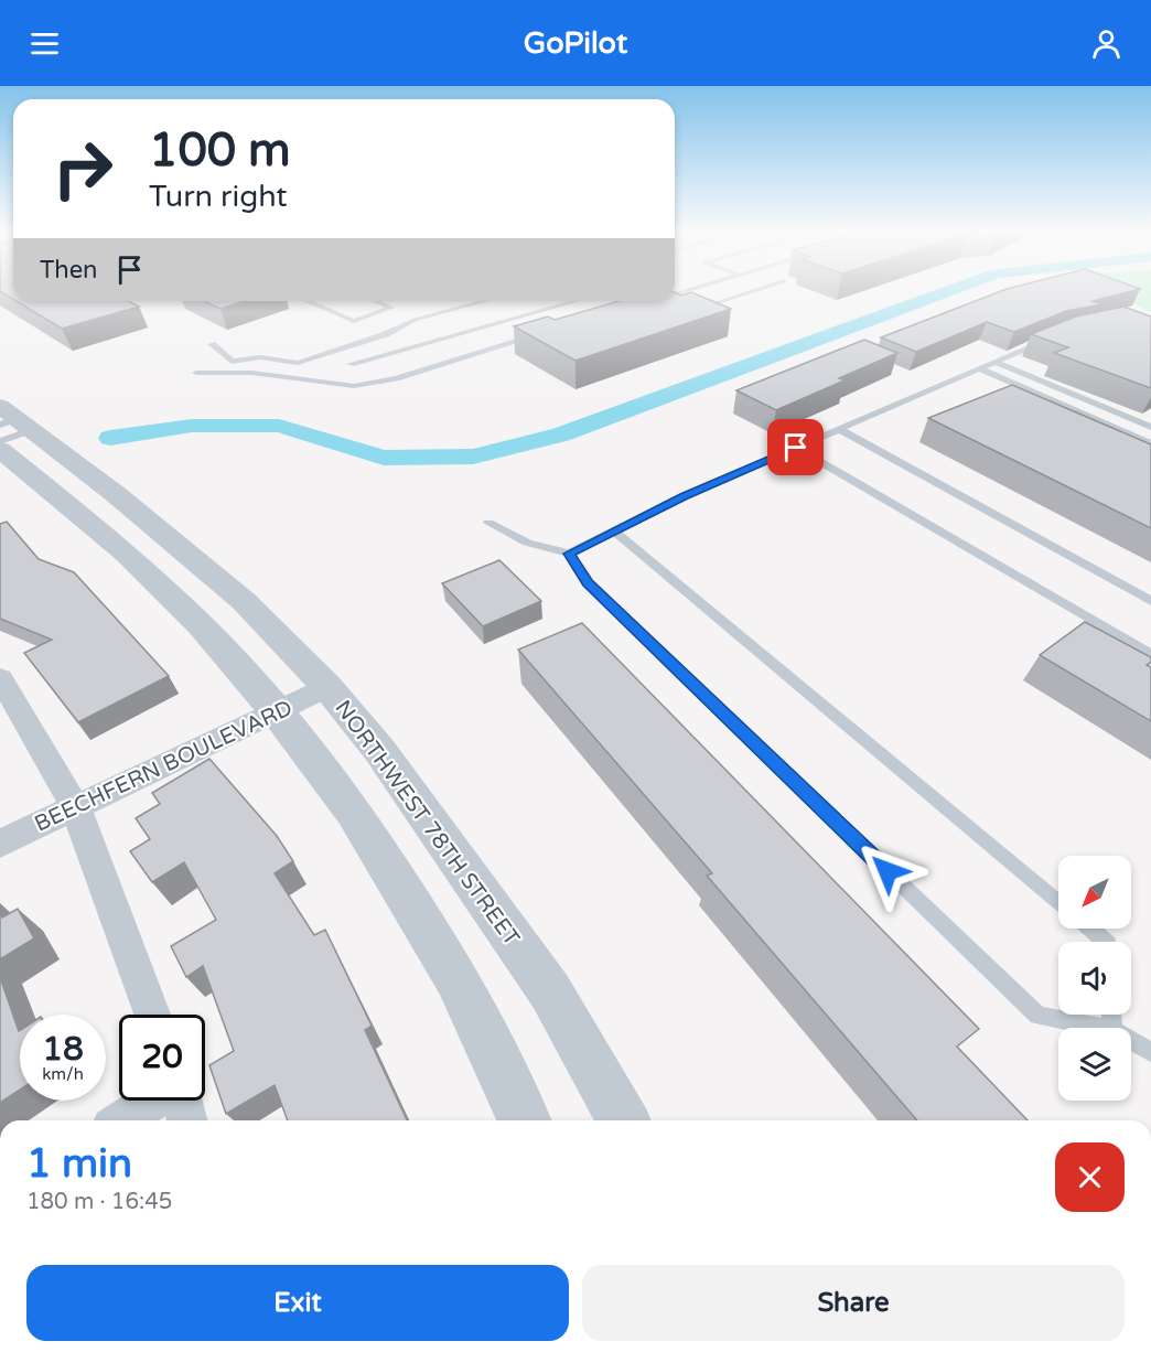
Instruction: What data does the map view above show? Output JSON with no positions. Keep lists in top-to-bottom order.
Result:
{
  "streets": {
    "street": ["BEECHFERN BOULEVARD", "NORTHWEST 78TH STREET"]
  },
  "crossings": [
    ["BEECHFERN BOULEVARD", "NORTHWEST 78TH STREET"]
  ],
  "north": "bottom left",
  "page": {
    "header": "GoPilot",
    "turn": ["100 m", "Turn right"],
    "then": "Then",
    "speed": "18 km/h",
    "limit": "20",
    "heading": ["1 min", "180 m · 16:45"],
    "buttons": ["Exit", "Share"]
  }
}
